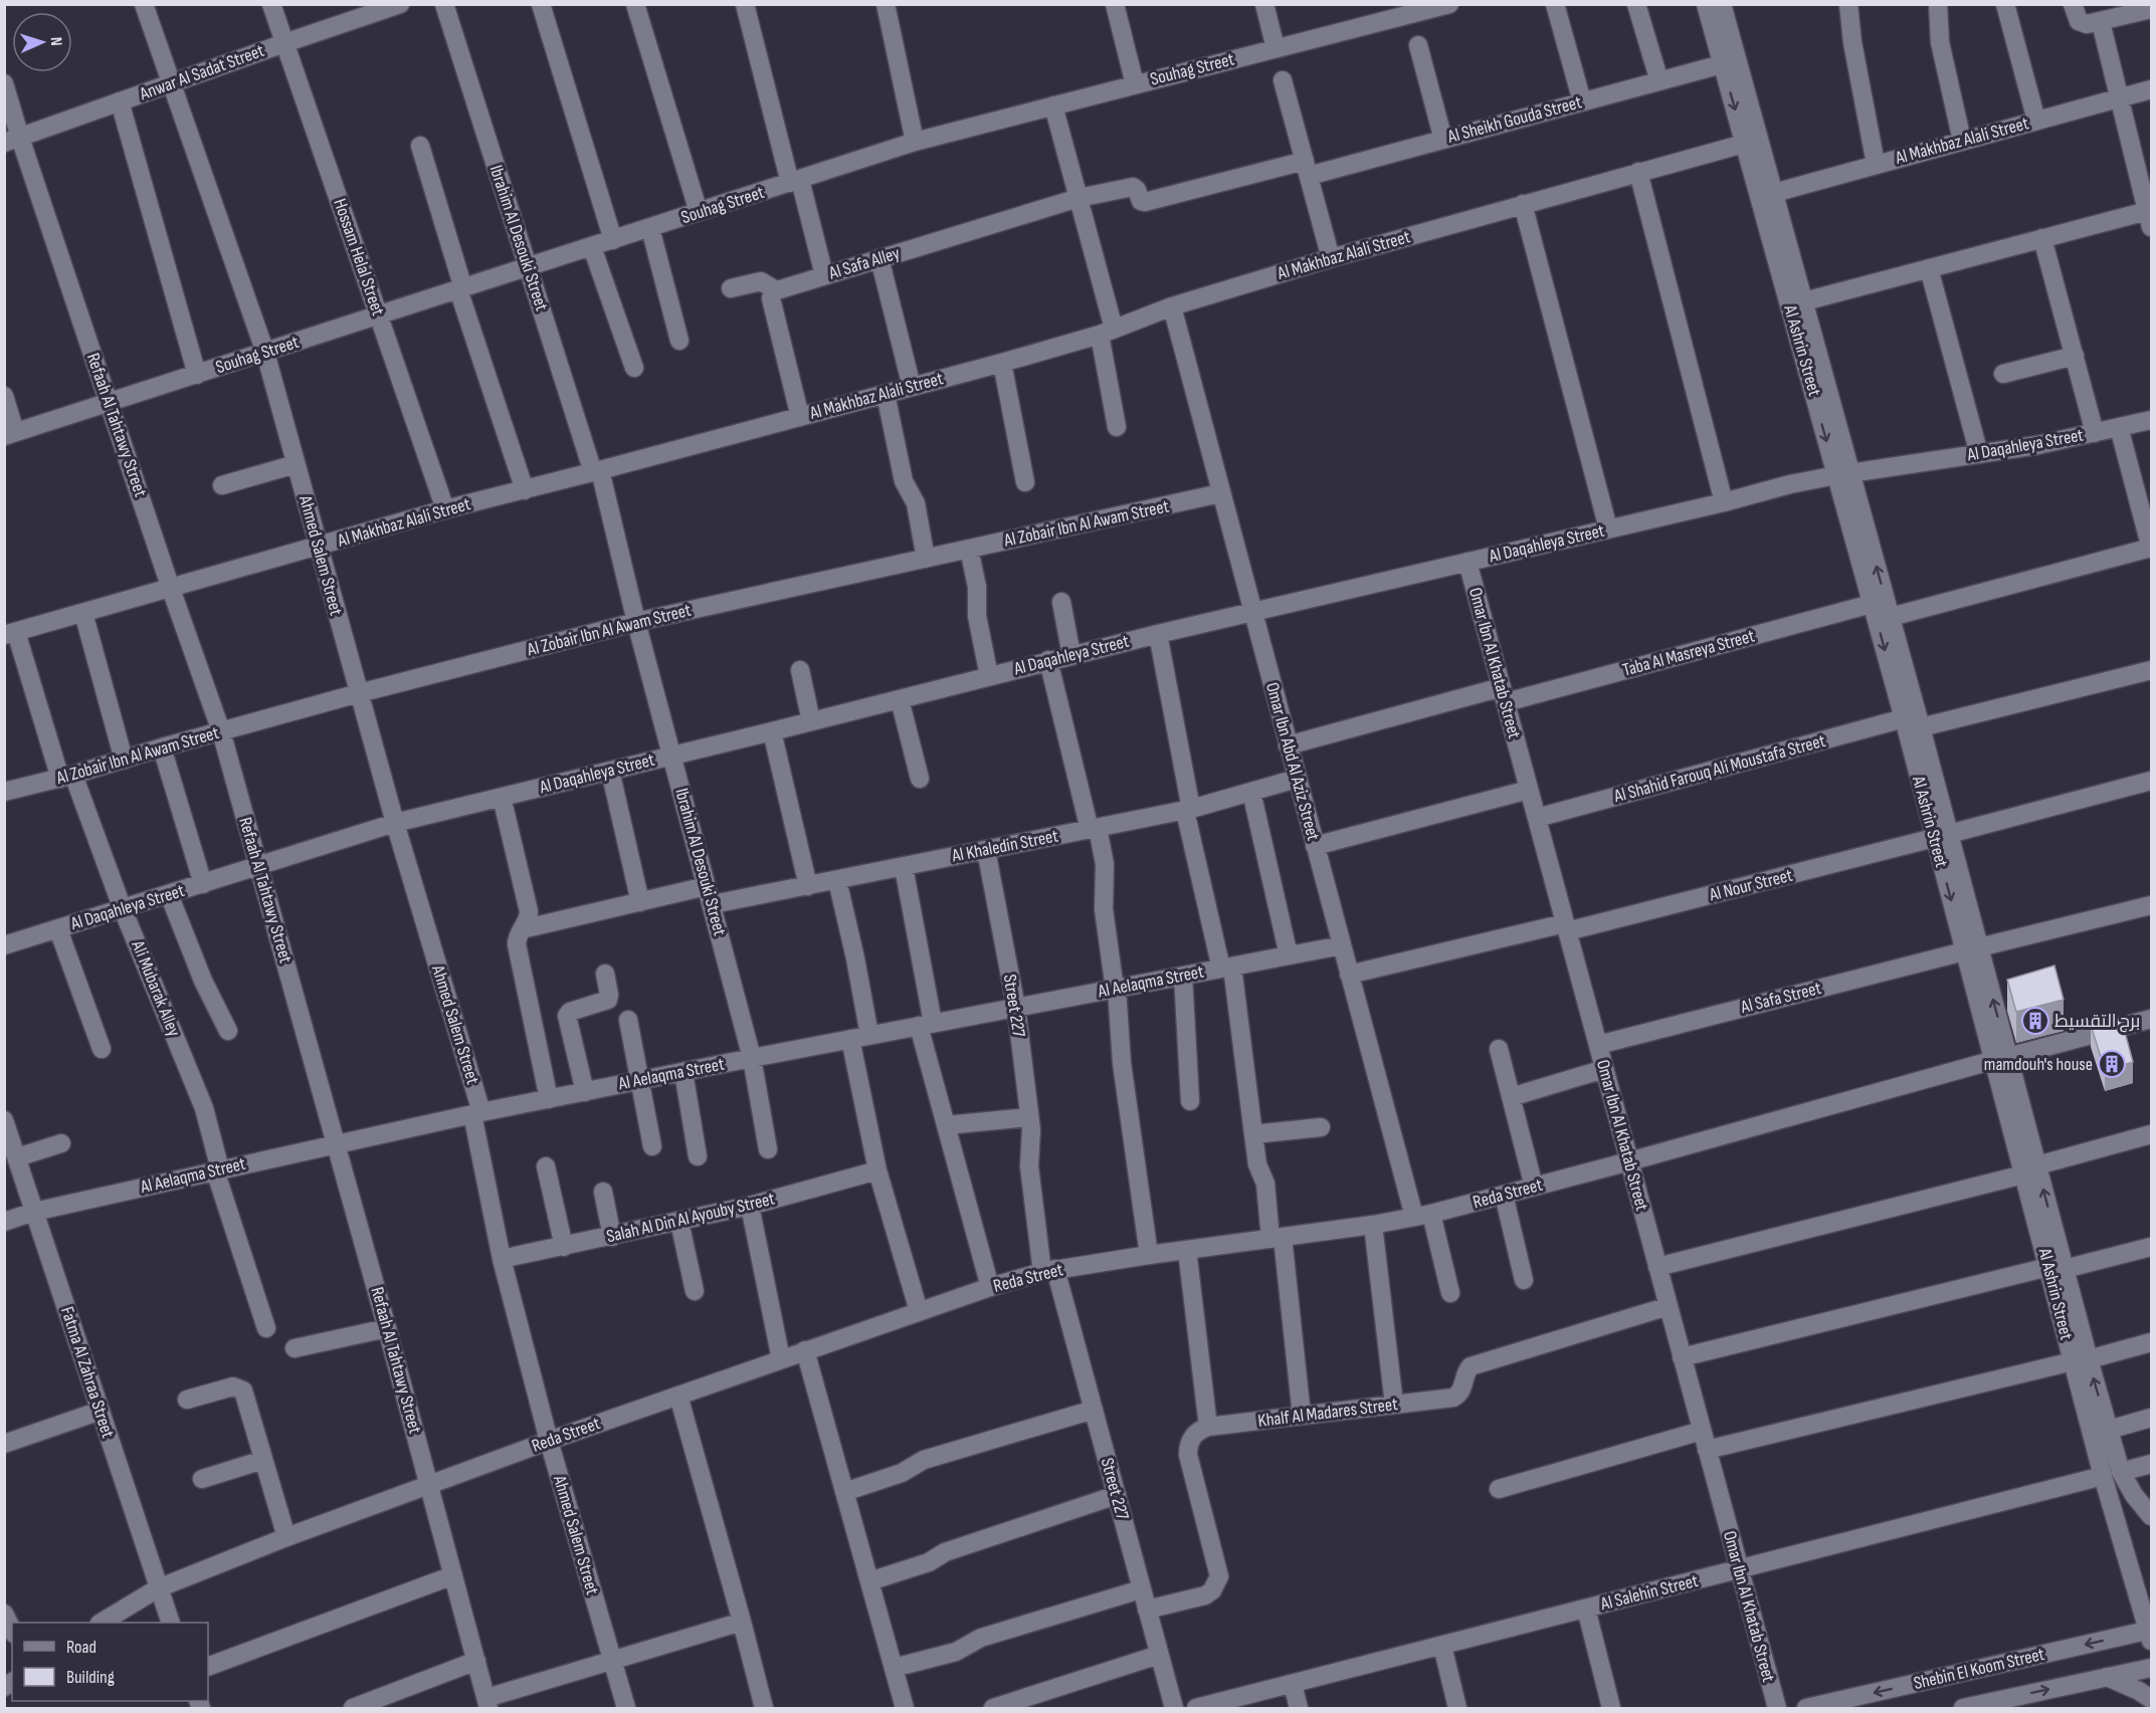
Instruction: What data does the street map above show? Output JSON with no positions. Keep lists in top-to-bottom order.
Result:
{
  "streets": {
    "street": [
      "Souhag Street",
      "Anwar Al Sadat Street",
      "Al Sheikh Gouda Street",
      "Al Makhbaz Alali Street",
      "Ibrahim Al Desouki Street",
      "Hossam Helal Street",
      "Al Safa Alley",
      "Al Ashrin Street",
      "Refaah Al Tahtawy Street",
      "Al Daqahleya Street",
      "Al Zobair Ibn Al Awam Street",
      "Ahmed Salem Street",
      "Taba Al Masreya Street",
      "Omar Ibn Al Khatab Street",
      "Omar Ibn Abd Al Aziz Street",
      "Al Shahid Farouq Ali Moustafa Street",
      "Al Khaledin Street",
      "Al Nour Street",
      "Al Aelaqma Street",
      "Ali Mubarak Alley",
      "Al Safa Street",
      "Street 227",
      "Reda Street",
      "Salah Al Din Al Ayouby Street",
      "Fatma Al Zahraa Street",
      "Khalf Al Madares Street",
      "Al Salehin Street",
      "Shebin El Koom Street"
    ]
  },
  "crossings": [
    ["Souhag Street", "Ibrahim Al Desouki Street"],
    ["Souhag Street", "Hossam Helal Street"],
    ["Souhag Street", "Refaah Al Tahtawy Street"],
    ["Souhag Street", "Ahmed Salem Street"],
    ["Anwar Al Sadat Street", "Hossam Helal Street"],
    ["Anwar Al Sadat Street", "Refaah Al Tahtawy Street"],
    ["Anwar Al Sadat Street", "Ahmed Salem Street"],
    ["Al Sheikh Gouda Street", "Al Safa Alley"],
    ["Al Sheikh Gouda Street", "Al Ashrin Street"],
    ["Al Makhbaz Alali Street", "Ibrahim Al Desouki Street"],
    ["Al Makhbaz Alali Street", "Hossam Helal Street"],
    ["Al Makhbaz Alali Street", "Al Ashrin Street"],
    ["Al Makhbaz Alali Street", "Refaah Al Tahtawy Street"],
    ["Al Makhbaz Alali Street", "Ahmed Salem Street"],
    ["Al Makhbaz Alali Street", "Omar Ibn Abd Al Aziz Street"],
    ["Al Makhbaz Alali Street", "Ali Mubarak Alley"],
    ["Ibrahim Al Desouki Street", "Al Daqahleya Street"],
    ["Ibrahim Al Desouki Street", "Al Zobair Ibn Al Awam Street"],
    ["Ibrahim Al Desouki Street", "Al Khaledin Street"],
    ["Ibrahim Al Desouki Street", "Al Aelaqma Street"],
    ["Al Ashrin Street", "Al Daqahleya Street"],
    ["Al Ashrin Street", "Taba Al Masreya Street"],
    ["Al Ashrin Street", "Al Shahid Farouq Ali Moustafa Street"],
    ["Al Ashrin Street", "Al Nour Street"],
    ["Al Ashrin Street", "Al Safa Street"],
    ["Al Ashrin Street", "Reda Street"],
    ["Al Ashrin Street", "Al Salehin Street"],
    ["Al Ashrin Street", "Shebin El Koom Street"],
    ["Refaah Al Tahtawy Street", "Al Daqahleya Street"],
    ["Refaah Al Tahtawy Street", "Al Zobair Ibn Al Awam Street"],
    ["Refaah Al Tahtawy Street", "Al Aelaqma Street"],
    ["Refaah Al Tahtawy Street", "Reda Street"],
    ["Al Daqahleya Street", "Ahmed Salem Street"],
    ["Al Daqahleya Street", "Omar Ibn Al Khatab Street"],
    ["Al Daqahleya Street", "Omar Ibn Abd Al Aziz Street"],
    ["Al Daqahleya Street", "Ali Mubarak Alley"],
    ["Al Zobair Ibn Al Awam Street", "Ahmed Salem Street"],
    ["Al Zobair Ibn Al Awam Street", "Omar Ibn Abd Al Aziz Street"],
    ["Al Zobair Ibn Al Awam Street", "Ali Mubarak Alley"],
    ["Ahmed Salem Street", "Al Aelaqma Street"],
    ["Ahmed Salem Street", "Reda Street"],
    ["Ahmed Salem Street", "Salah Al Din Al Ayouby Street"],
    ["Taba Al Masreya Street", "Omar Ibn Al Khatab Street"],
    ["Taba Al Masreya Street", "Omar Ibn Abd Al Aziz Street"],
    ["Omar Ibn Al Khatab Street", "Al Shahid Farouq Ali Moustafa Street"],
    ["Omar Ibn Al Khatab Street", "Al Nour Street"],
    ["Omar Ibn Al Khatab Street", "Al Safa Street"],
    ["Omar Ibn Al Khatab Street", "Reda Street"],
    ["Omar Ibn Al Khatab Street", "Khalf Al Madares Street"],
    ["Omar Ibn Al Khatab Street", "Al Salehin Street"],
    ["Omar Ibn Abd Al Aziz Street", "Al Khaledin Street"],
    ["Omar Ibn Abd Al Aziz Street", "Al Nour Street"],
    ["Omar Ibn Abd Al Aziz Street", "Al Aelaqma Street"],
    ["Omar Ibn Abd Al Aziz Street", "Reda Street"],
    ["Al Khaledin Street", "Street 227"],
    ["Al Aelaqma Street", "Ali Mubarak Alley"],
    ["Al Aelaqma Street", "Street 227"],
    ["Al Aelaqma Street", "Fatma Al Zahraa Street"],
    ["Street 227", "Reda Street"],
    ["Reda Street", "Fatma Al Zahraa Street"]
  ],
  "places": {
    "building": ["برج التقسيط", "mamdouh's house"]
  },
  "legend": ["Road", "Building"],
  "north": "right"
}
